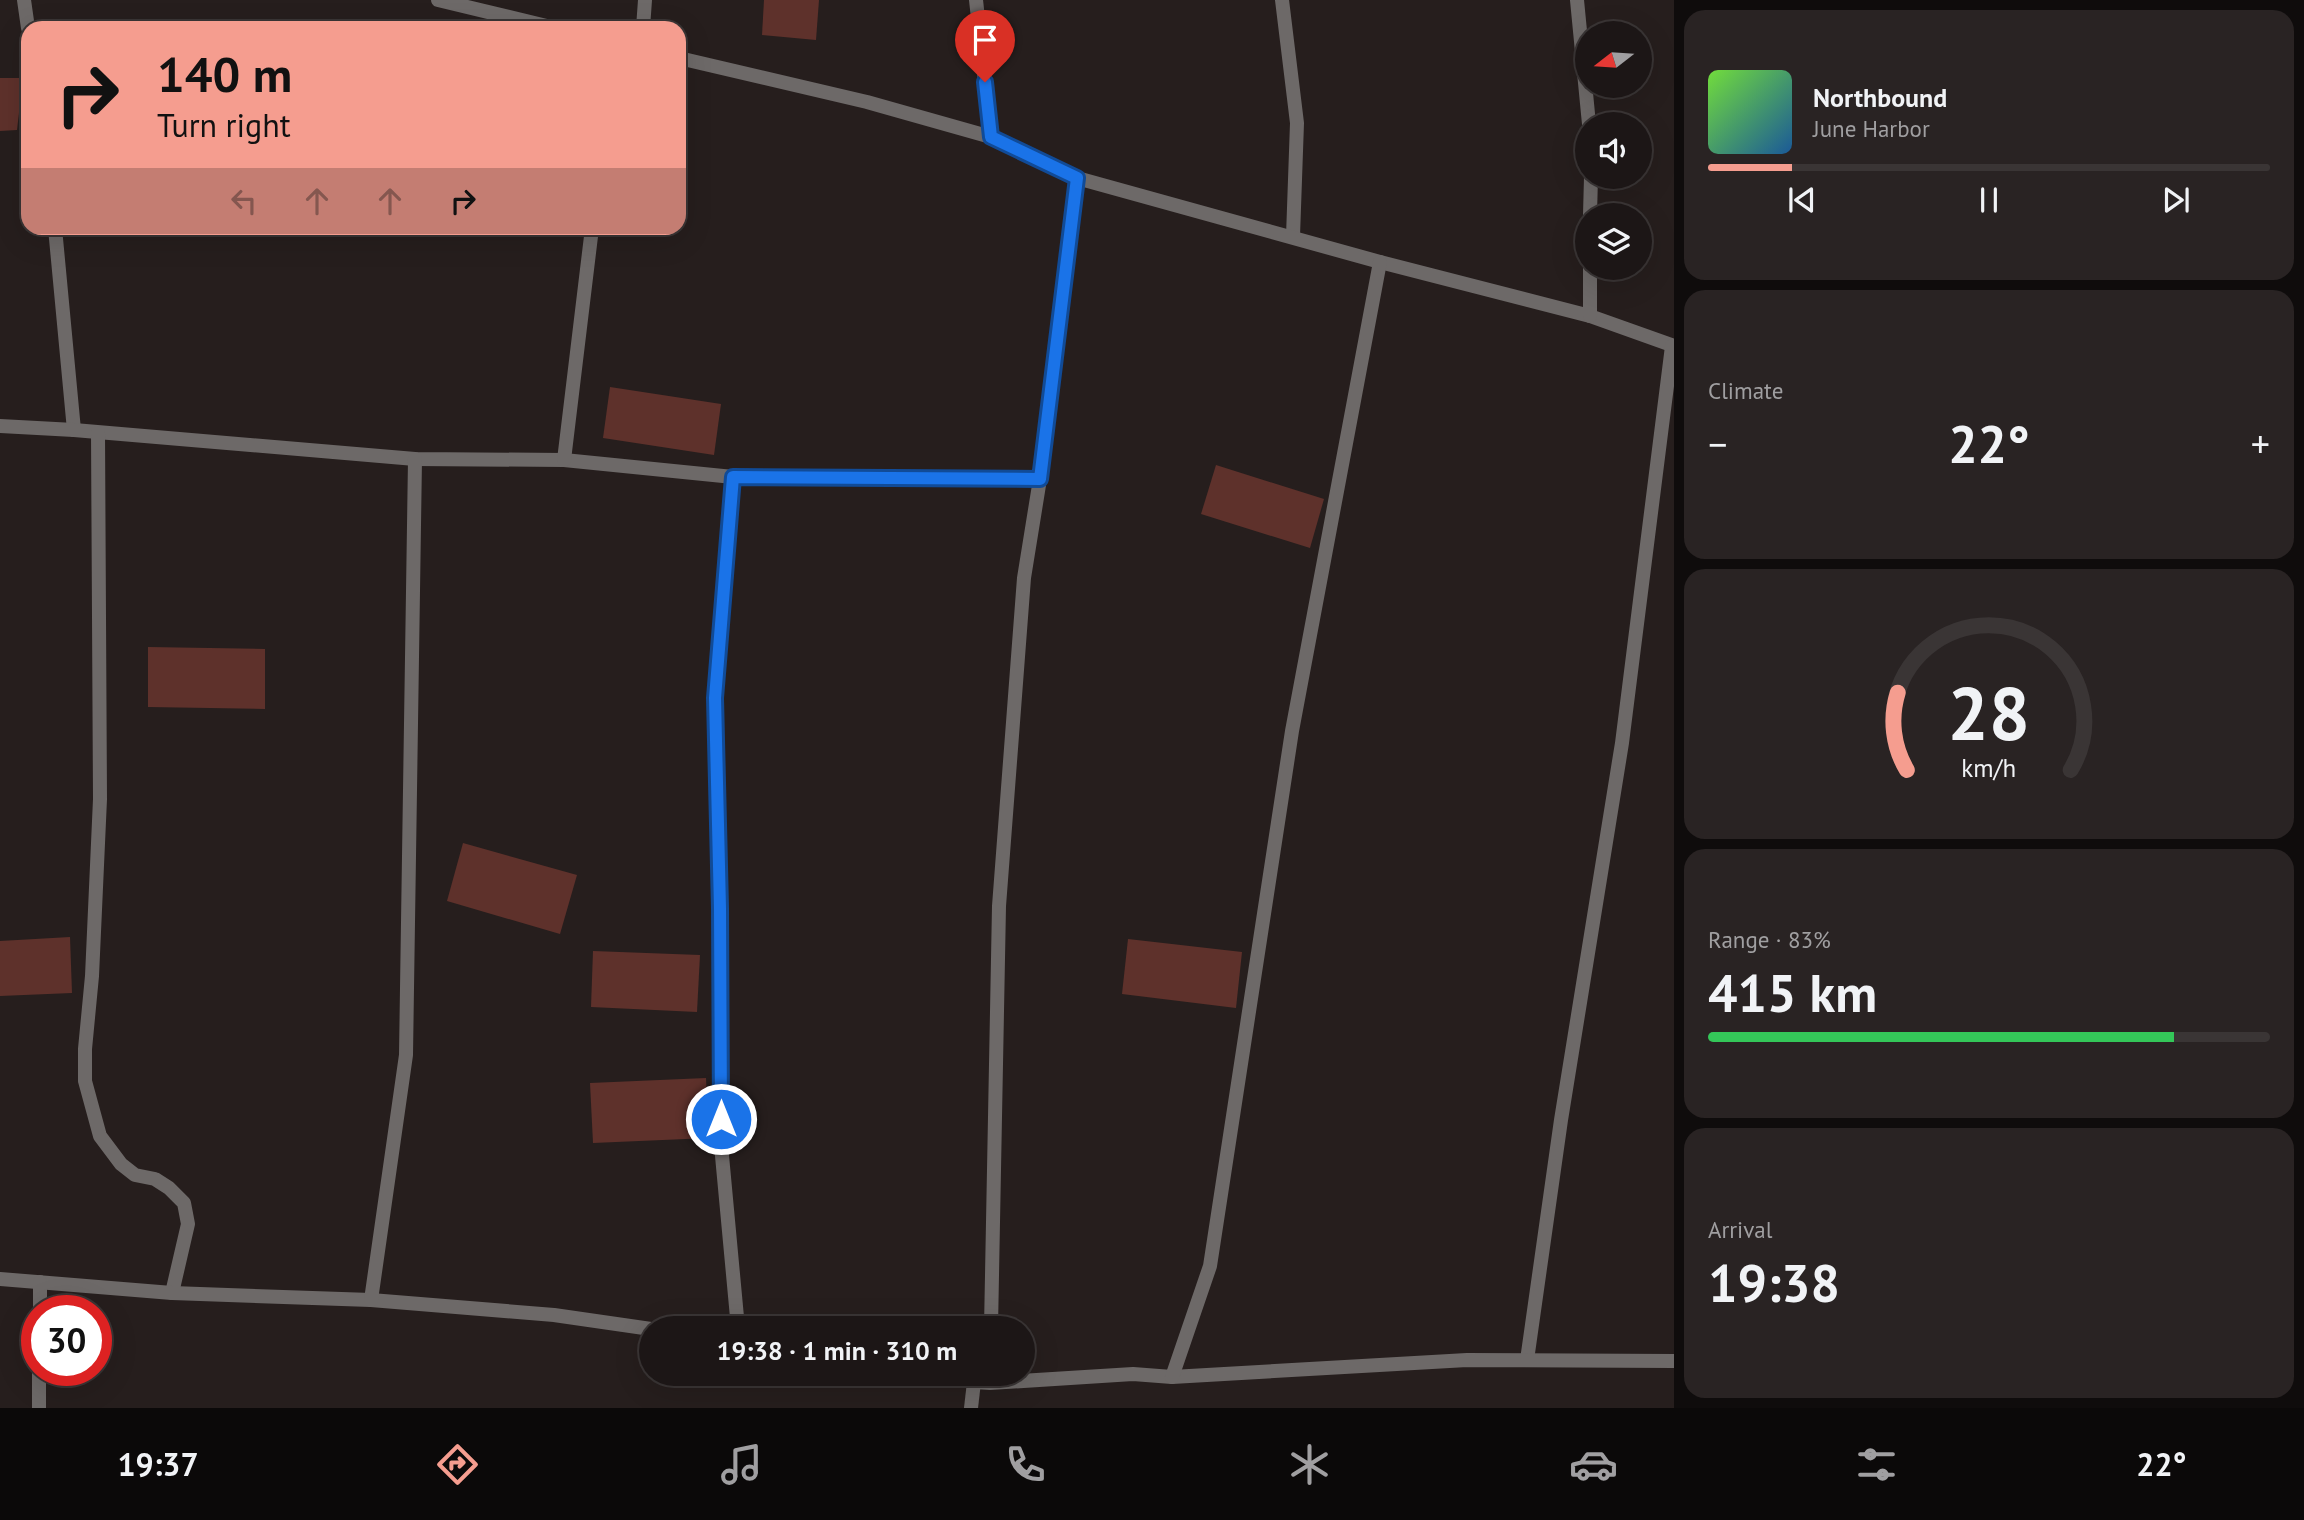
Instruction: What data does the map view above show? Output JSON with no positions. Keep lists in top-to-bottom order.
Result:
{
  "north": "left",
  "page": {
    "turn": ["140 m", "Turn right"],
    "song": ["Northbound", "June Harbor"],
    "tile": [
      "Climate",
      ["Range · 83%", "415 km"],
      ["Arrival", "19:38"]
    ],
    "heat": ["−", "22°", "+"],
    "limit": "30",
    "trip": "19:38 · 1 min · 310 m",
    "tabs": ["19:37", "22°"],
    "gauge": ["28", "km/h"]
  }
}
